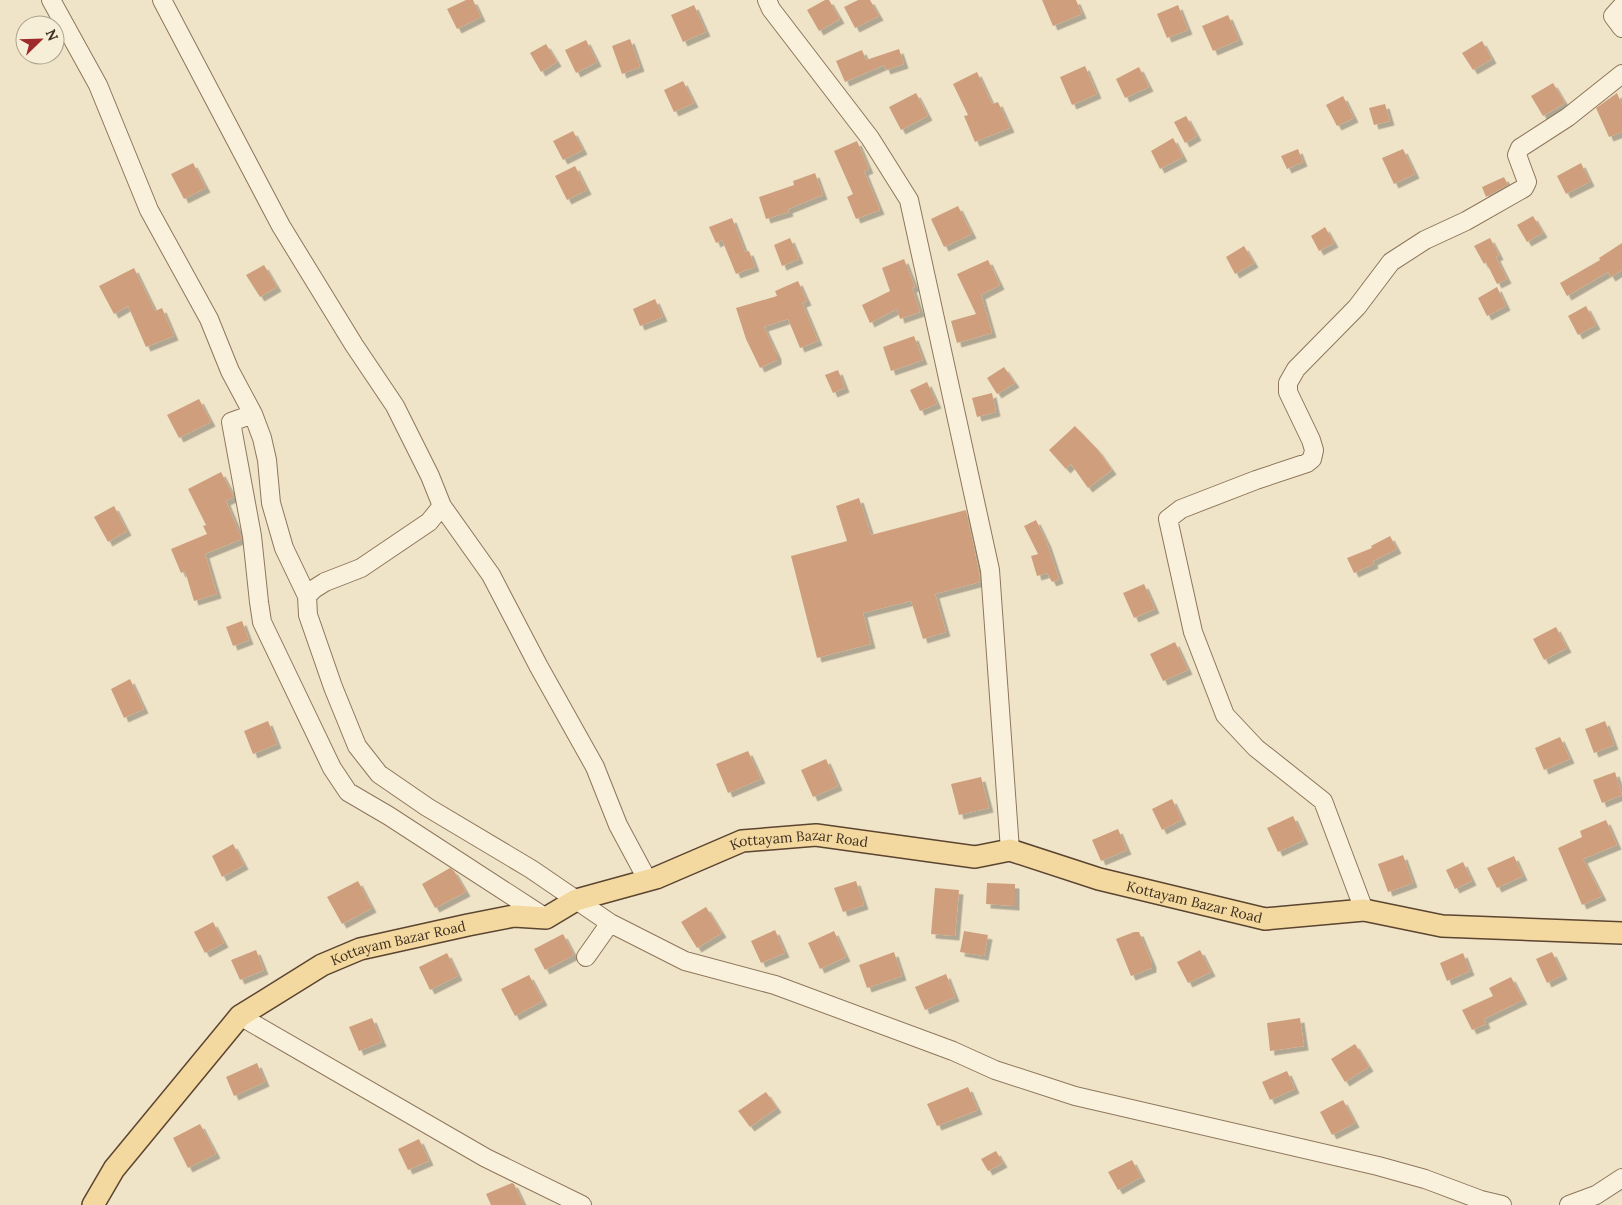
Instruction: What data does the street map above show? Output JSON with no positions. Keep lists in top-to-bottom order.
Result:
{
  "streets": {
    "main road": ["Kottayam Bazar Road"]
  },
  "north": "top right"
}
